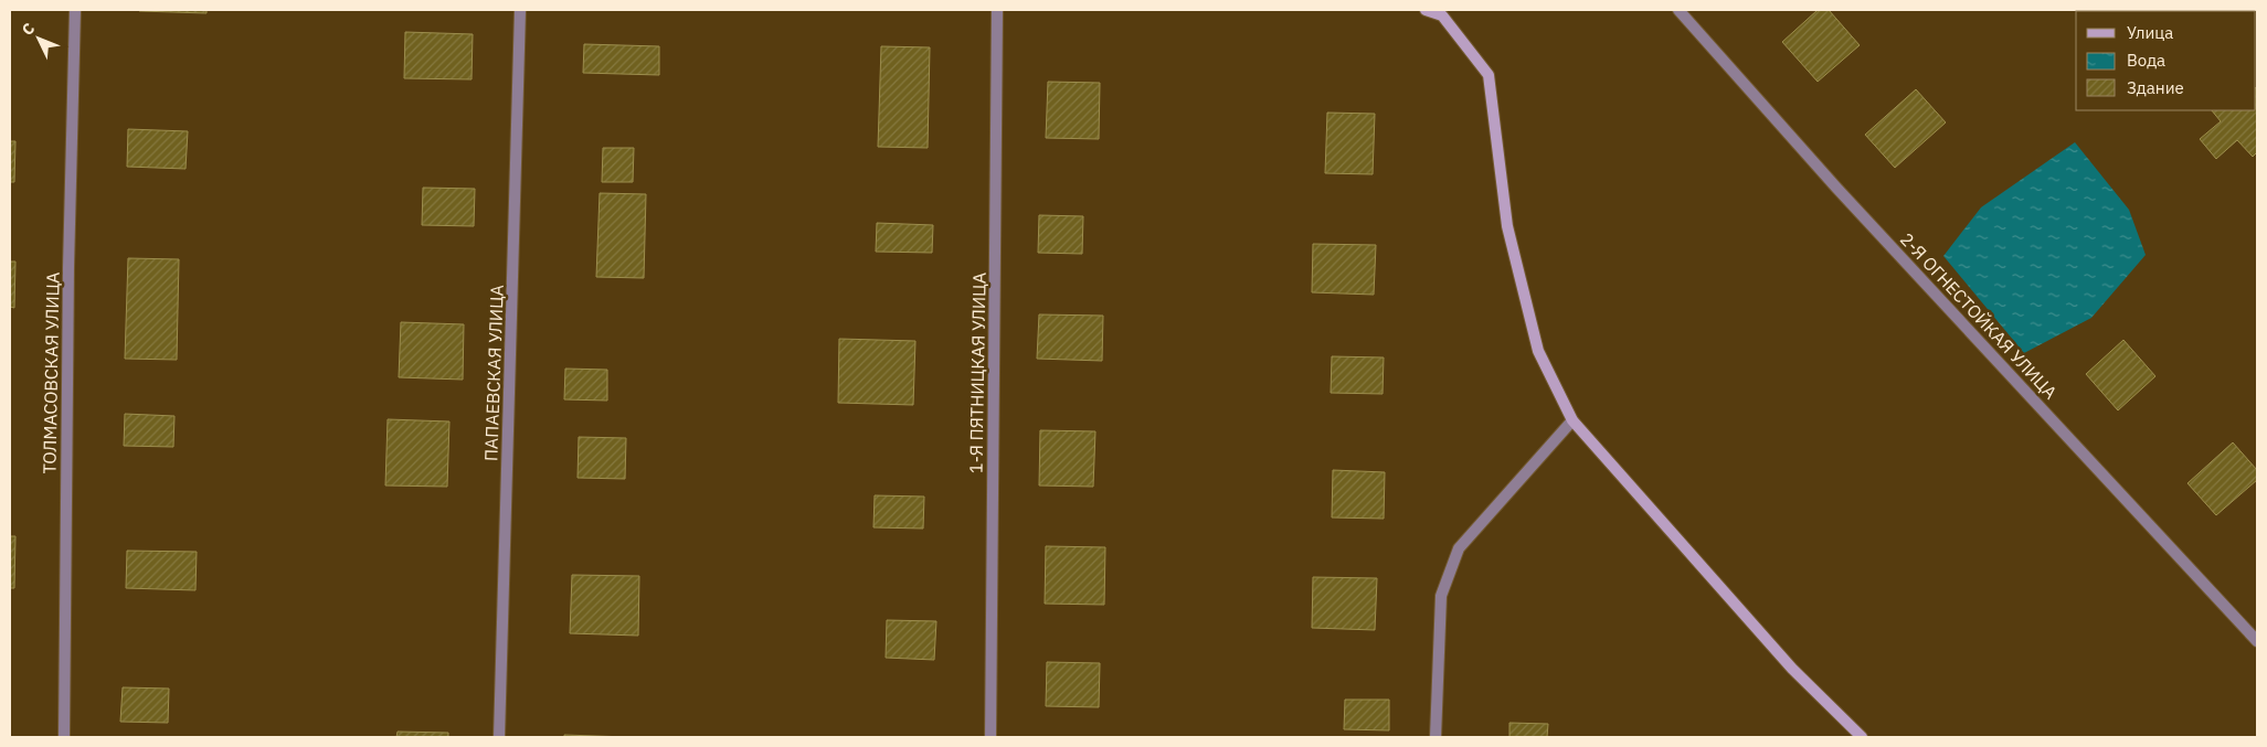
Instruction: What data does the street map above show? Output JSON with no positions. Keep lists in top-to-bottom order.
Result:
{
  "streets": {
    "street": [
      "2-Я ОГНЕСТОЙКАЯ УЛИЦА",
      "ТОЛМАСОВСКАЯ УЛИЦА",
      "ПАПАЕВСКАЯ УЛИЦА",
      "1-Я ПЯТНИЦКАЯ УЛИЦА"
    ]
  },
  "legend": ["Улица", "Вода", "Здание"],
  "north": "top left"
}
